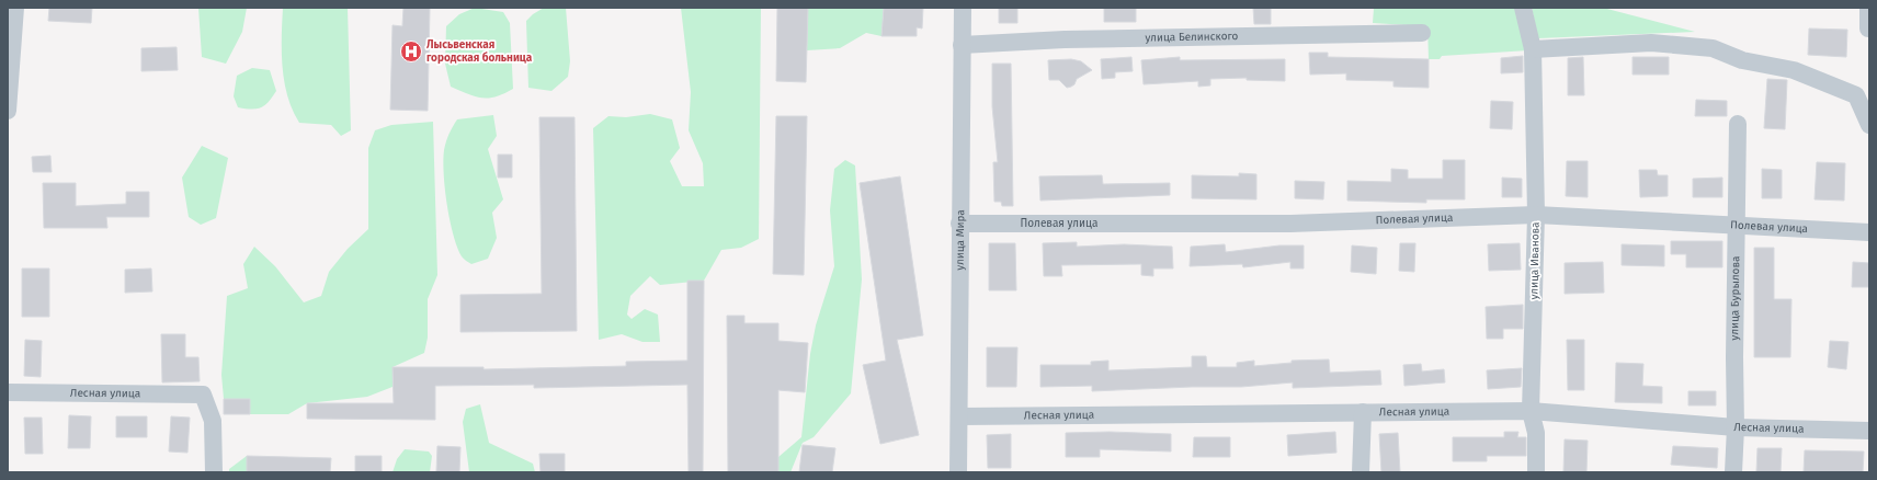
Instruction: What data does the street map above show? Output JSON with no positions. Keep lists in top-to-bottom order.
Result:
{
  "streets": {
    "street": [
      "улица Белинского",
      "Полевая улица",
      "улица Мира",
      "улица Иванова",
      "улица Бурылова",
      "Лесная улица"
    ]
  },
  "crossings": [
    ["улица Белинского", "улица Мира"],
    ["Полевая улица", "улица Мира"],
    ["Полевая улица", "улица Иванова"],
    ["Полевая улица", "улица Бурылова"],
    ["улица Мира", "Лесная улица"],
    ["улица Иванова", "Лесная улица"],
    ["улица Бурылова", "Лесная улица"]
  ],
  "places": {
    "hospital": ["Лысьвенская городская больница"]
  }
}
